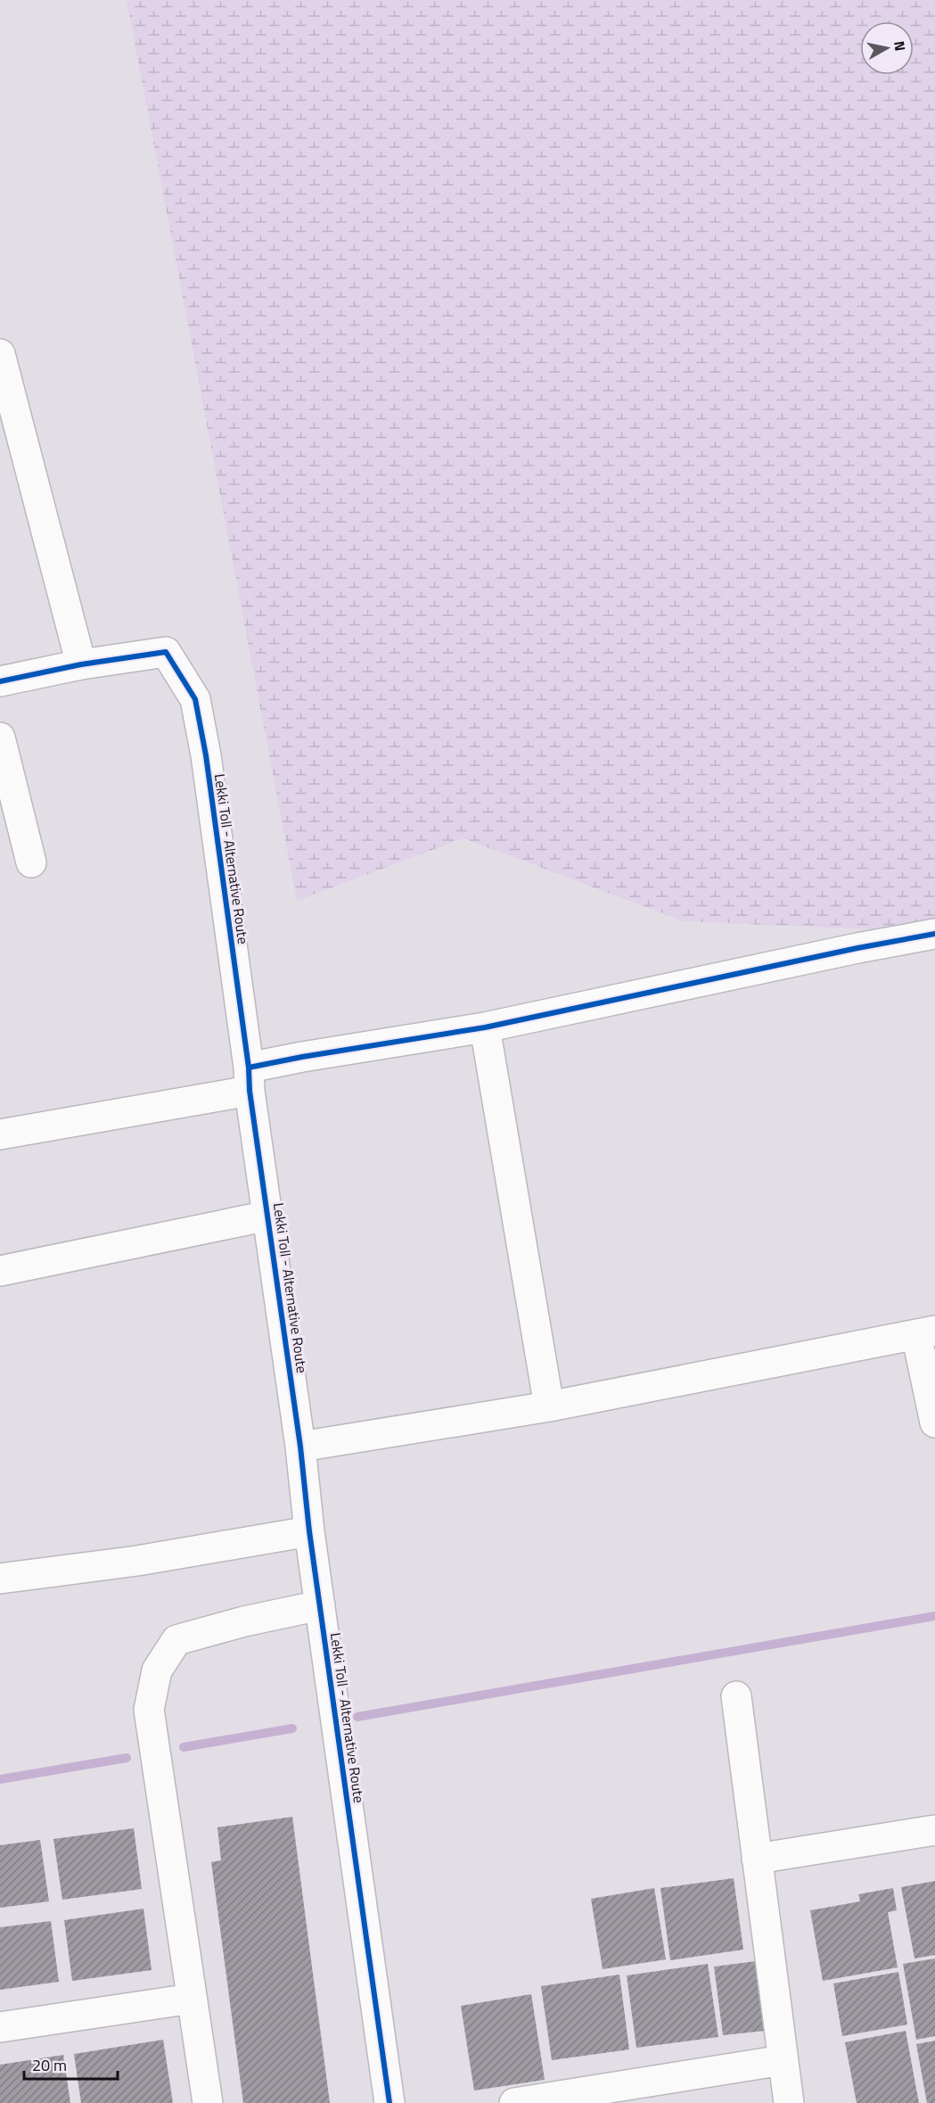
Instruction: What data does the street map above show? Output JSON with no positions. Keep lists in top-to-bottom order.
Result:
{
  "streets": {
    "street": ["Lekki Toll - Alternative Route"]
  },
  "scale_bar": "20 m",
  "north": "right"
}
